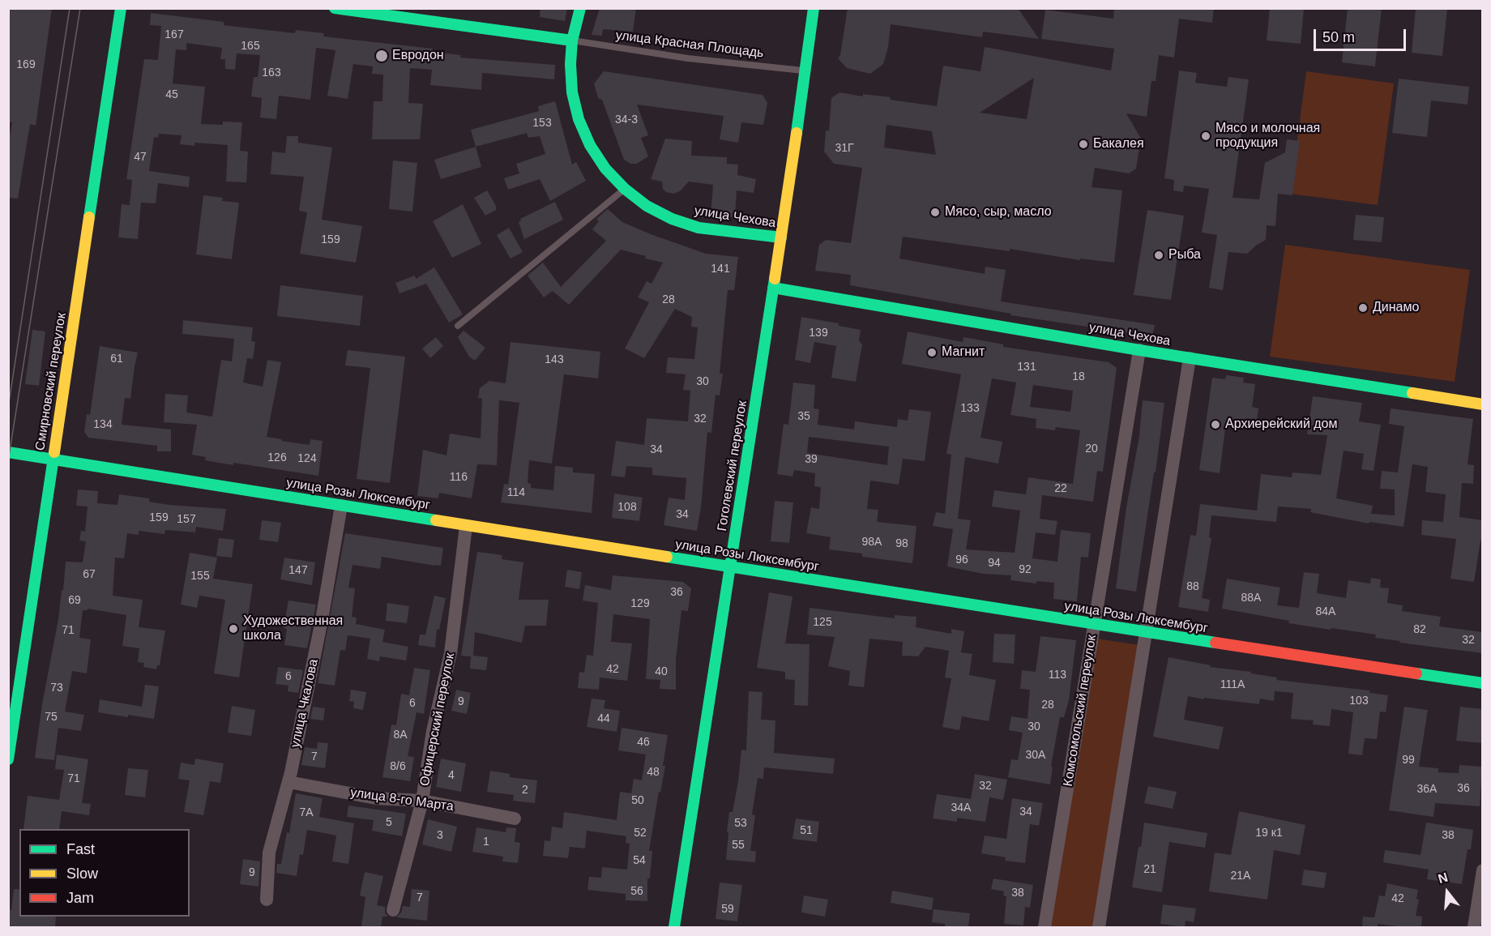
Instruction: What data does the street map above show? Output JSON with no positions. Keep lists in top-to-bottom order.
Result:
{
  "streets": {
    "main road": [
      "улица Чехова",
      "Смирновский переулок",
      "Гоголевский переулок",
      "улица Розы Люксембург"
    ],
    "street": [
      "улица Чкалова",
      "Комсомольский переулок",
      "Офицерский переулок",
      "улица 8-го Марта"
    ],
    "lane": ["улица Красная Площадь"]
  },
  "crossings": [
    ["улица Красная Площадь", "улица Чехова"],
    ["улица Красная Площадь", "Гоголевский переулок"],
    ["улица Чехова", "Гоголевский переулок"],
    ["улица Чехова", "Комсомольский переулок"],
    ["Смирновский переулок", "улица Розы Люксембург"],
    ["Гоголевский переулок", "улица Розы Люксембург"],
    ["улица Розы Люксембург", "улица Чкалова"],
    ["улица Розы Люксембург", "Комсомольский переулок"],
    ["улица Розы Люксембург", "Офицерский переулок"],
    ["улица Чкалова", "улица 8-го Марта"],
    ["Офицерский переулок", "улица 8-го Марта"]
  ],
  "places": [
    "Евродон",
    "Мясо и молочная продукция",
    "Бакалея",
    "Мясо, сыр, масло",
    "Рыба",
    "Динамо",
    "Магнит",
    "Архиерейский дом",
    "Художественная школа"
  ],
  "house_numbers": [
    "167",
    "165",
    "169",
    "163",
    "45",
    "34-3",
    "153",
    "31Г",
    "47",
    "159",
    "141",
    "28",
    "139",
    "61",
    "143",
    "131",
    "18",
    "30",
    "133",
    "35",
    "32",
    "134",
    "20",
    "34",
    "126",
    "124",
    "39",
    "116",
    "22",
    "114",
    "108",
    "34",
    "159",
    "157",
    "98А",
    "98",
    "96",
    "94",
    "92",
    "147",
    "67",
    "155",
    "88",
    "36",
    "88А",
    "69",
    "129",
    "84А",
    "125",
    "82",
    "71",
    "32",
    "42",
    "40",
    "113",
    "6",
    "111А",
    "73",
    "103",
    "9",
    "6",
    "28",
    "75",
    "44",
    "30",
    "8А",
    "46",
    "30А",
    "7",
    "99",
    "8/6",
    "48",
    "4",
    "71",
    "32",
    "36",
    "36А",
    "2",
    "50",
    "34А",
    "34",
    "7А",
    "5",
    "53",
    "51",
    "52",
    "19 к1",
    "3",
    "38",
    "1",
    "55",
    "54",
    "21",
    "9",
    "21А",
    "56",
    "38",
    "7",
    "42",
    "59"
  ],
  "legend": ["Fast", "Slow", "Jam"],
  "scale_bar": "50 m",
  "north": "top"
}
